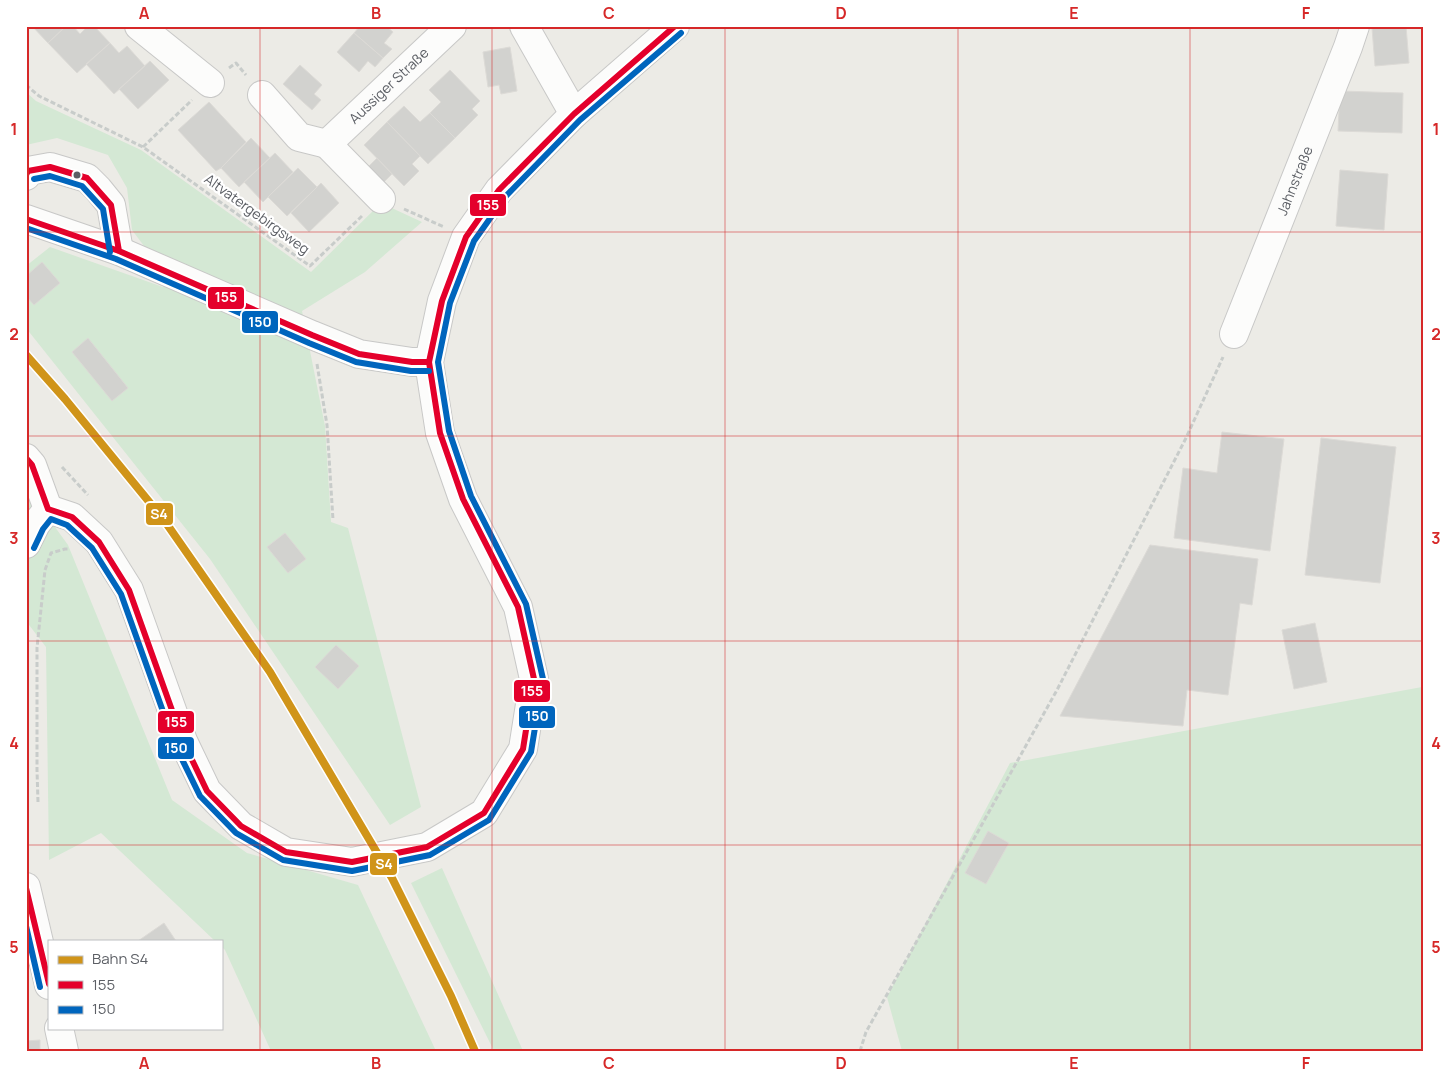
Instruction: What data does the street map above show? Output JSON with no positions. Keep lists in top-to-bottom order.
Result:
{
  "streets": {
    "street": ["Aussiger Straße", "Jahnstraße"],
    "path": ["Altvatergebirgsweg"]
  },
  "lines": ["transit line 155", "transit line 150", "rail line S4"],
  "legend": ["Bahn S4", "155", "150"],
  "grid": {
    "columns": [
      "A",
      "B",
      "C",
      "D",
      "E",
      "F"
    ],
    "rows": [
      "1",
      "2",
      "3",
      "4",
      "5"
    ]
  }
}
